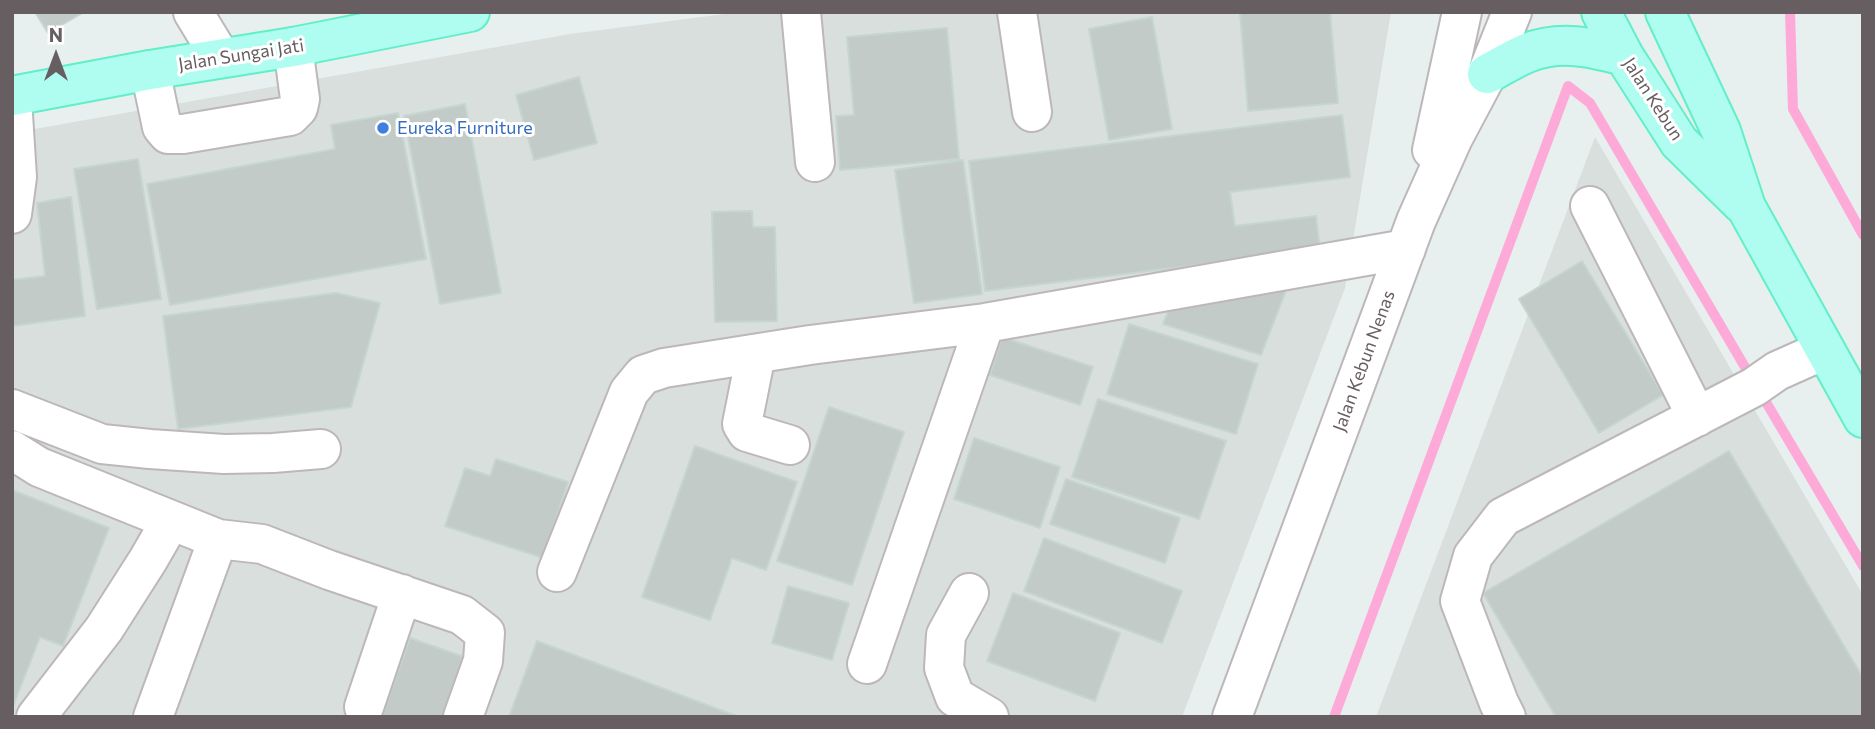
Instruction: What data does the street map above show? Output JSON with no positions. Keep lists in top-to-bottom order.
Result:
{
  "streets": {
    "main road": ["Jalan Sungai Jati", "Jalan Kebun"],
    "street": ["Jalan Kebun Nenas"]
  },
  "places": ["Eureka Furniture"],
  "north": "top"
}
